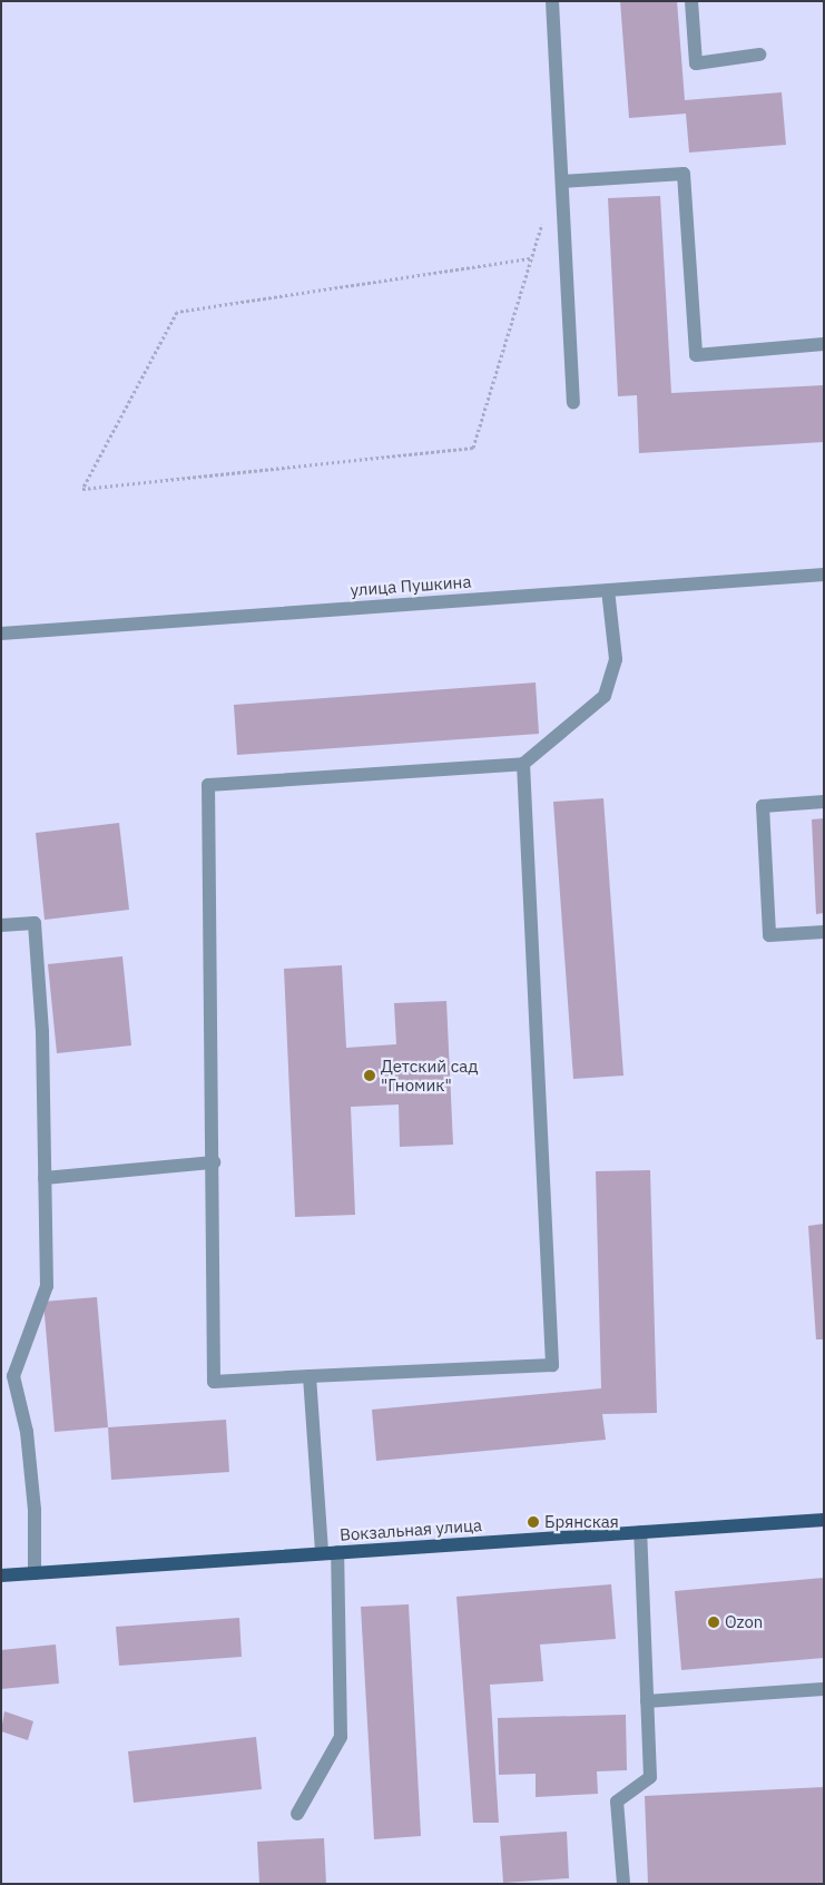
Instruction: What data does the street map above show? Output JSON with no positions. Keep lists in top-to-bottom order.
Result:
{
  "streets": {
    "main road": ["Вокзальная улица"],
    "street": ["улица Пушкина"]
  },
  "places": ["Детский сад \"Гномик\"", "Брянская", "Ozon"]
}
